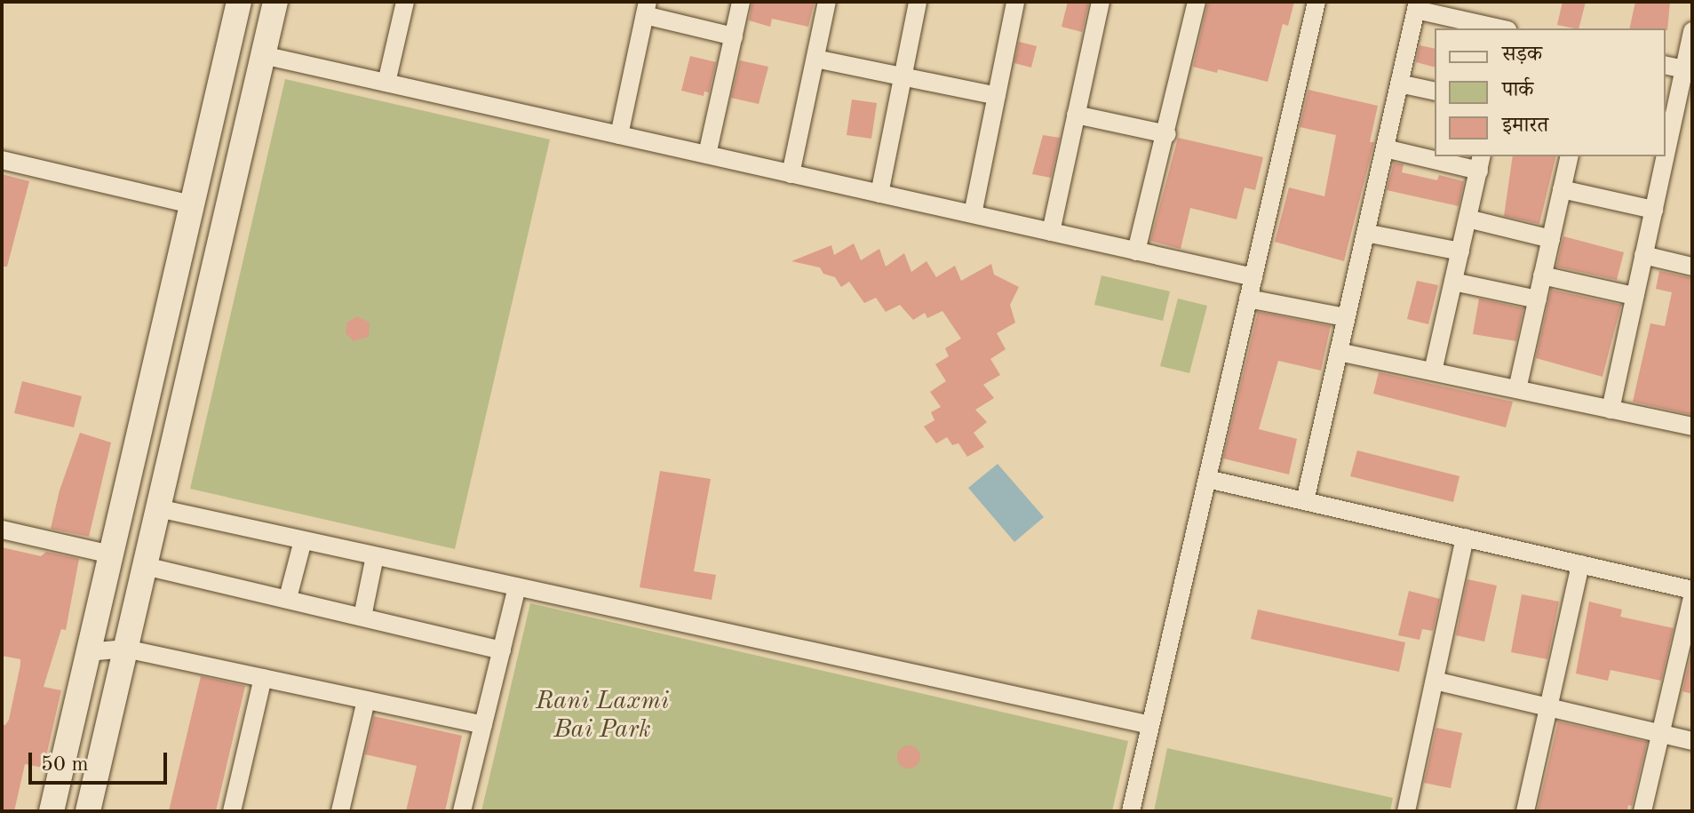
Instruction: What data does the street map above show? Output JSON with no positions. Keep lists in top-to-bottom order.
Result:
{
  "parks": ["Rani Laxmi Bai Park"],
  "legend": ["सड़क", "पार्क", "इमारत"],
  "scale_bar": "50 m"
}
